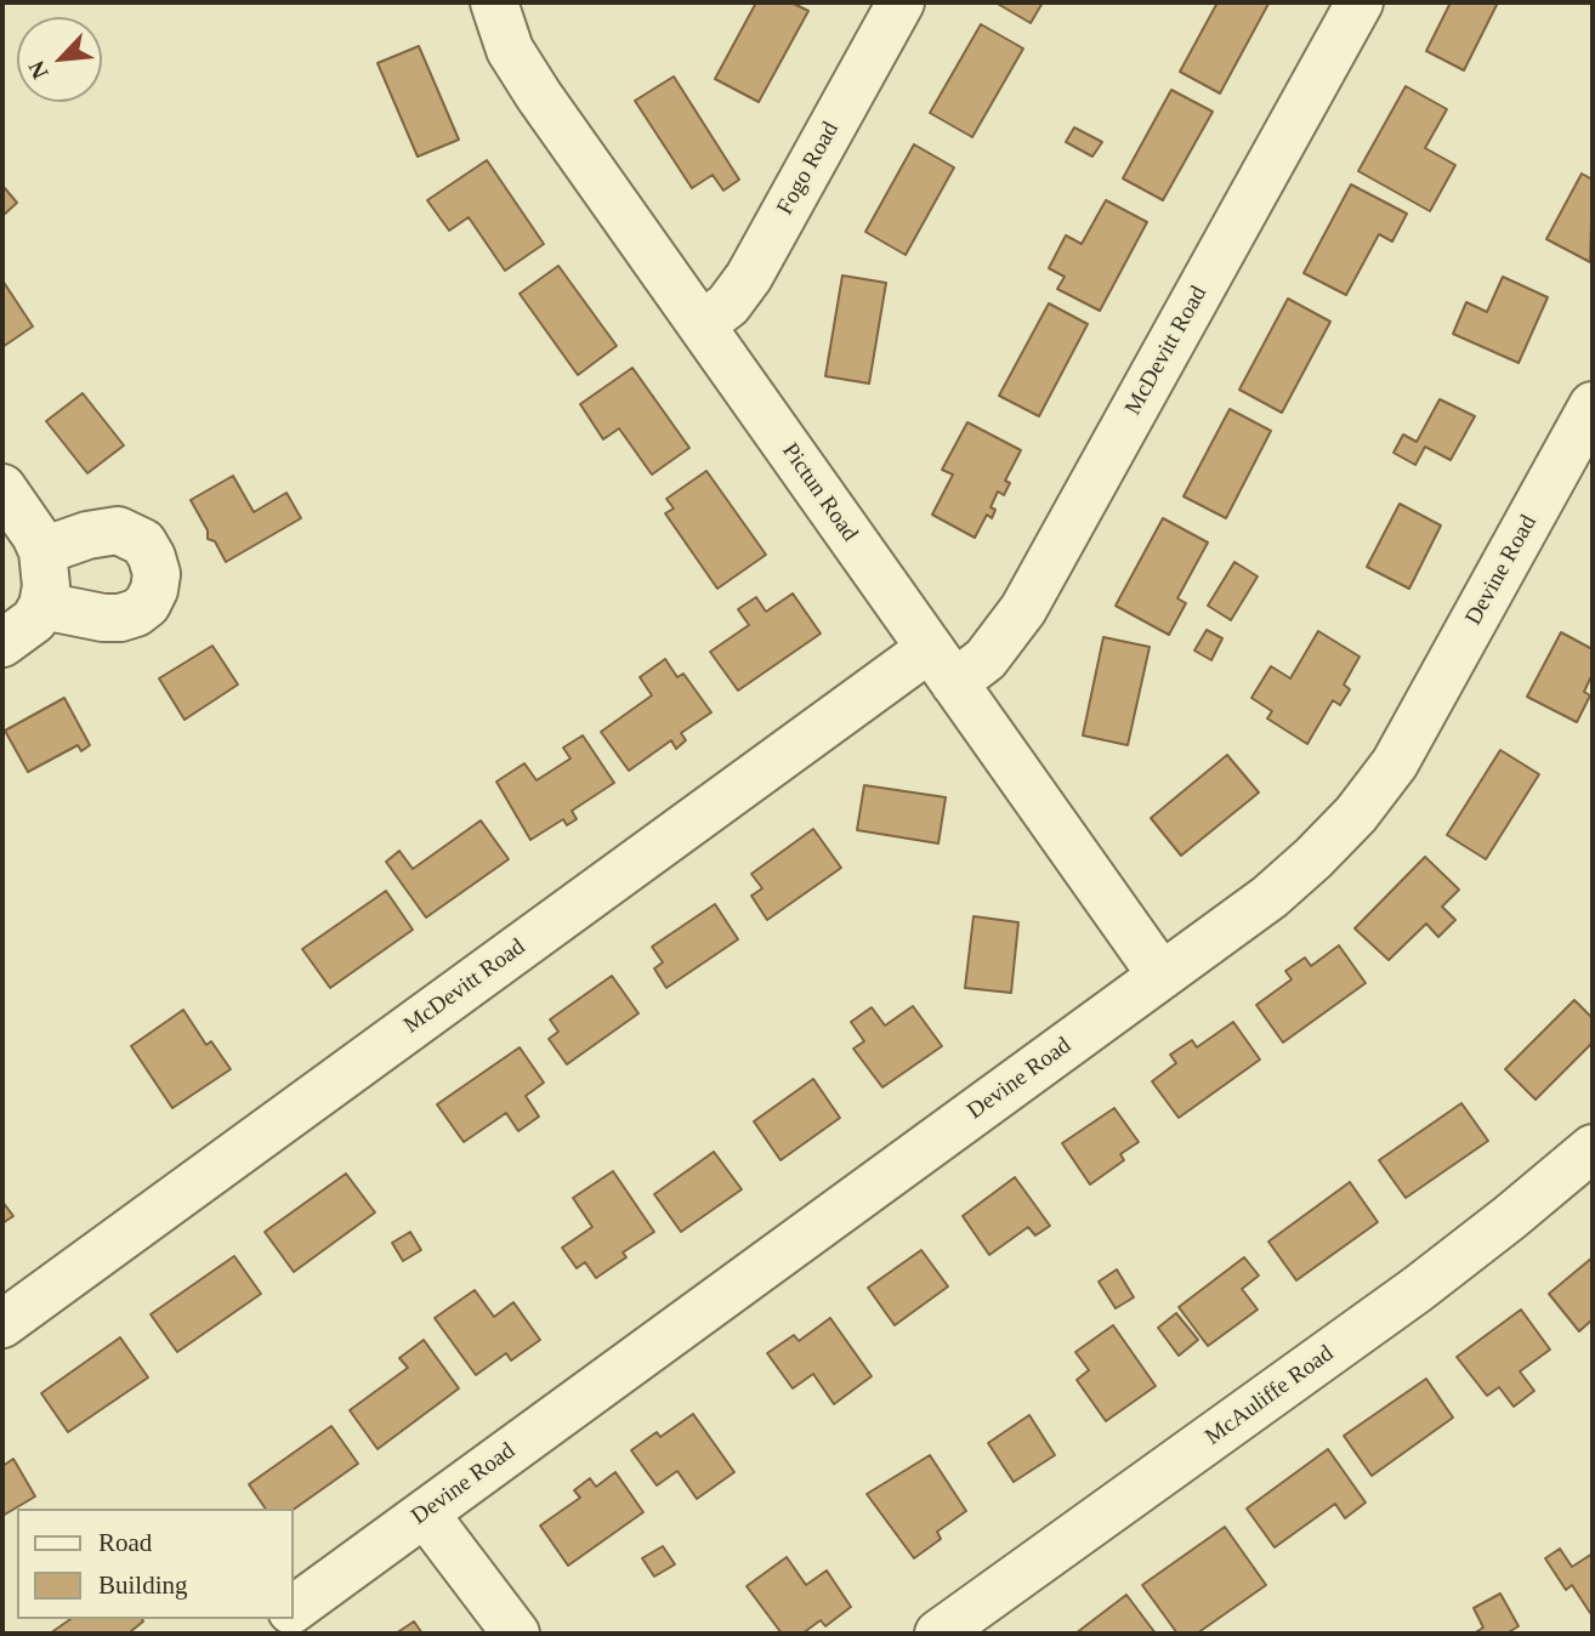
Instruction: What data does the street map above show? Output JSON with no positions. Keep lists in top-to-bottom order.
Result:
{
  "streets": {
    "street": [
      "Fogo Road",
      "McDevitt Road",
      "Pictun Road",
      "Devine Road",
      "McAuliffe Road"
    ]
  },
  "crossings": [
    ["Fogo Road", "Pictun Road"],
    ["McDevitt Road", "Pictun Road"],
    ["Pictun Road", "Devine Road"]
  ],
  "legend": ["Road", "Building"],
  "north": "bottom left"
}
